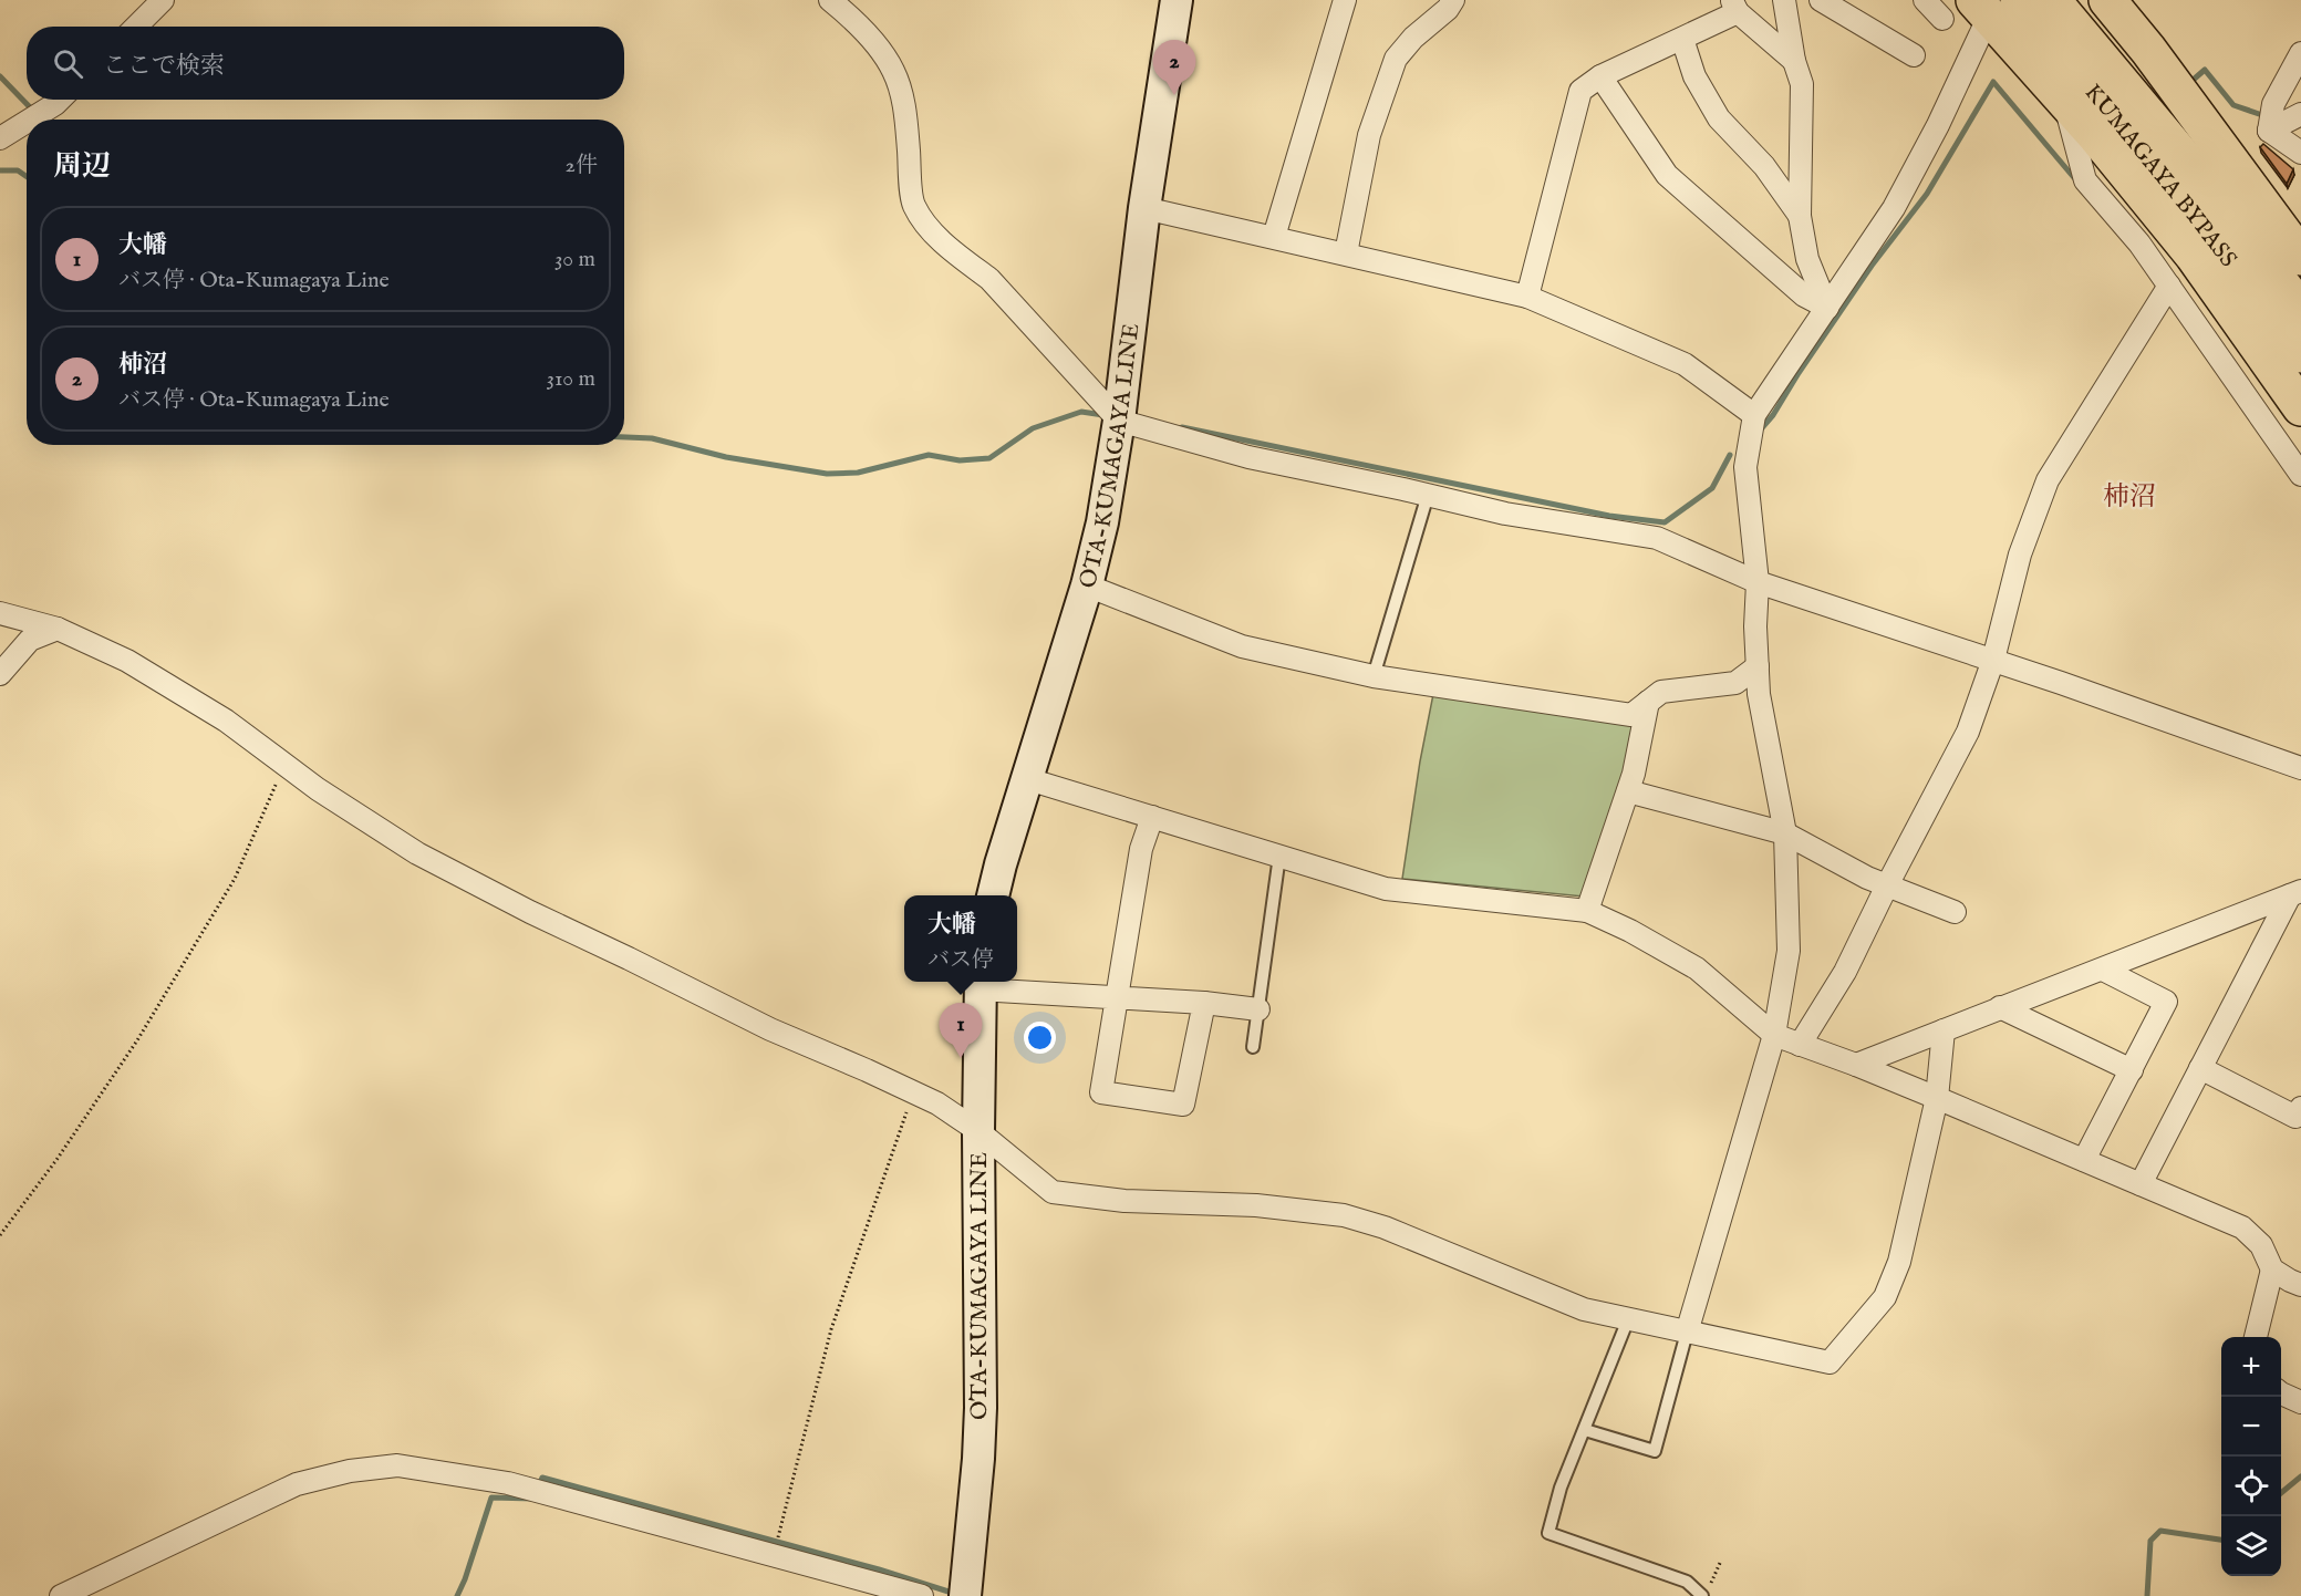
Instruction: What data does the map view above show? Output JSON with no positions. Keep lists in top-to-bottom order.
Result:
{
  "streets": {
    "highway": ["KUMAGAYA BYPASS"],
    "main road": ["OTA-KUMAGAYA LINE"]
  },
  "districts": ["柿沼"],
  "page": {
    "search": "ここで検索",
    "pins": ["2", "1"],
    "heading": ["周辺", "2件"],
    "list": [
      {
        "mark": "1",
        "name": "大幡",
        "note": "バス停 · Ota-Kumagaya Line",
        "value": "30 m"
      },
      {
        "mark": "2",
        "name": "柿沼",
        "note": "バス停 · Ota-Kumagaya Line",
        "value": "310 m"
      }
    ],
    "popup": ["大幡", "バス停"],
    "map_buttons": ["+", "−"]
  }
}
